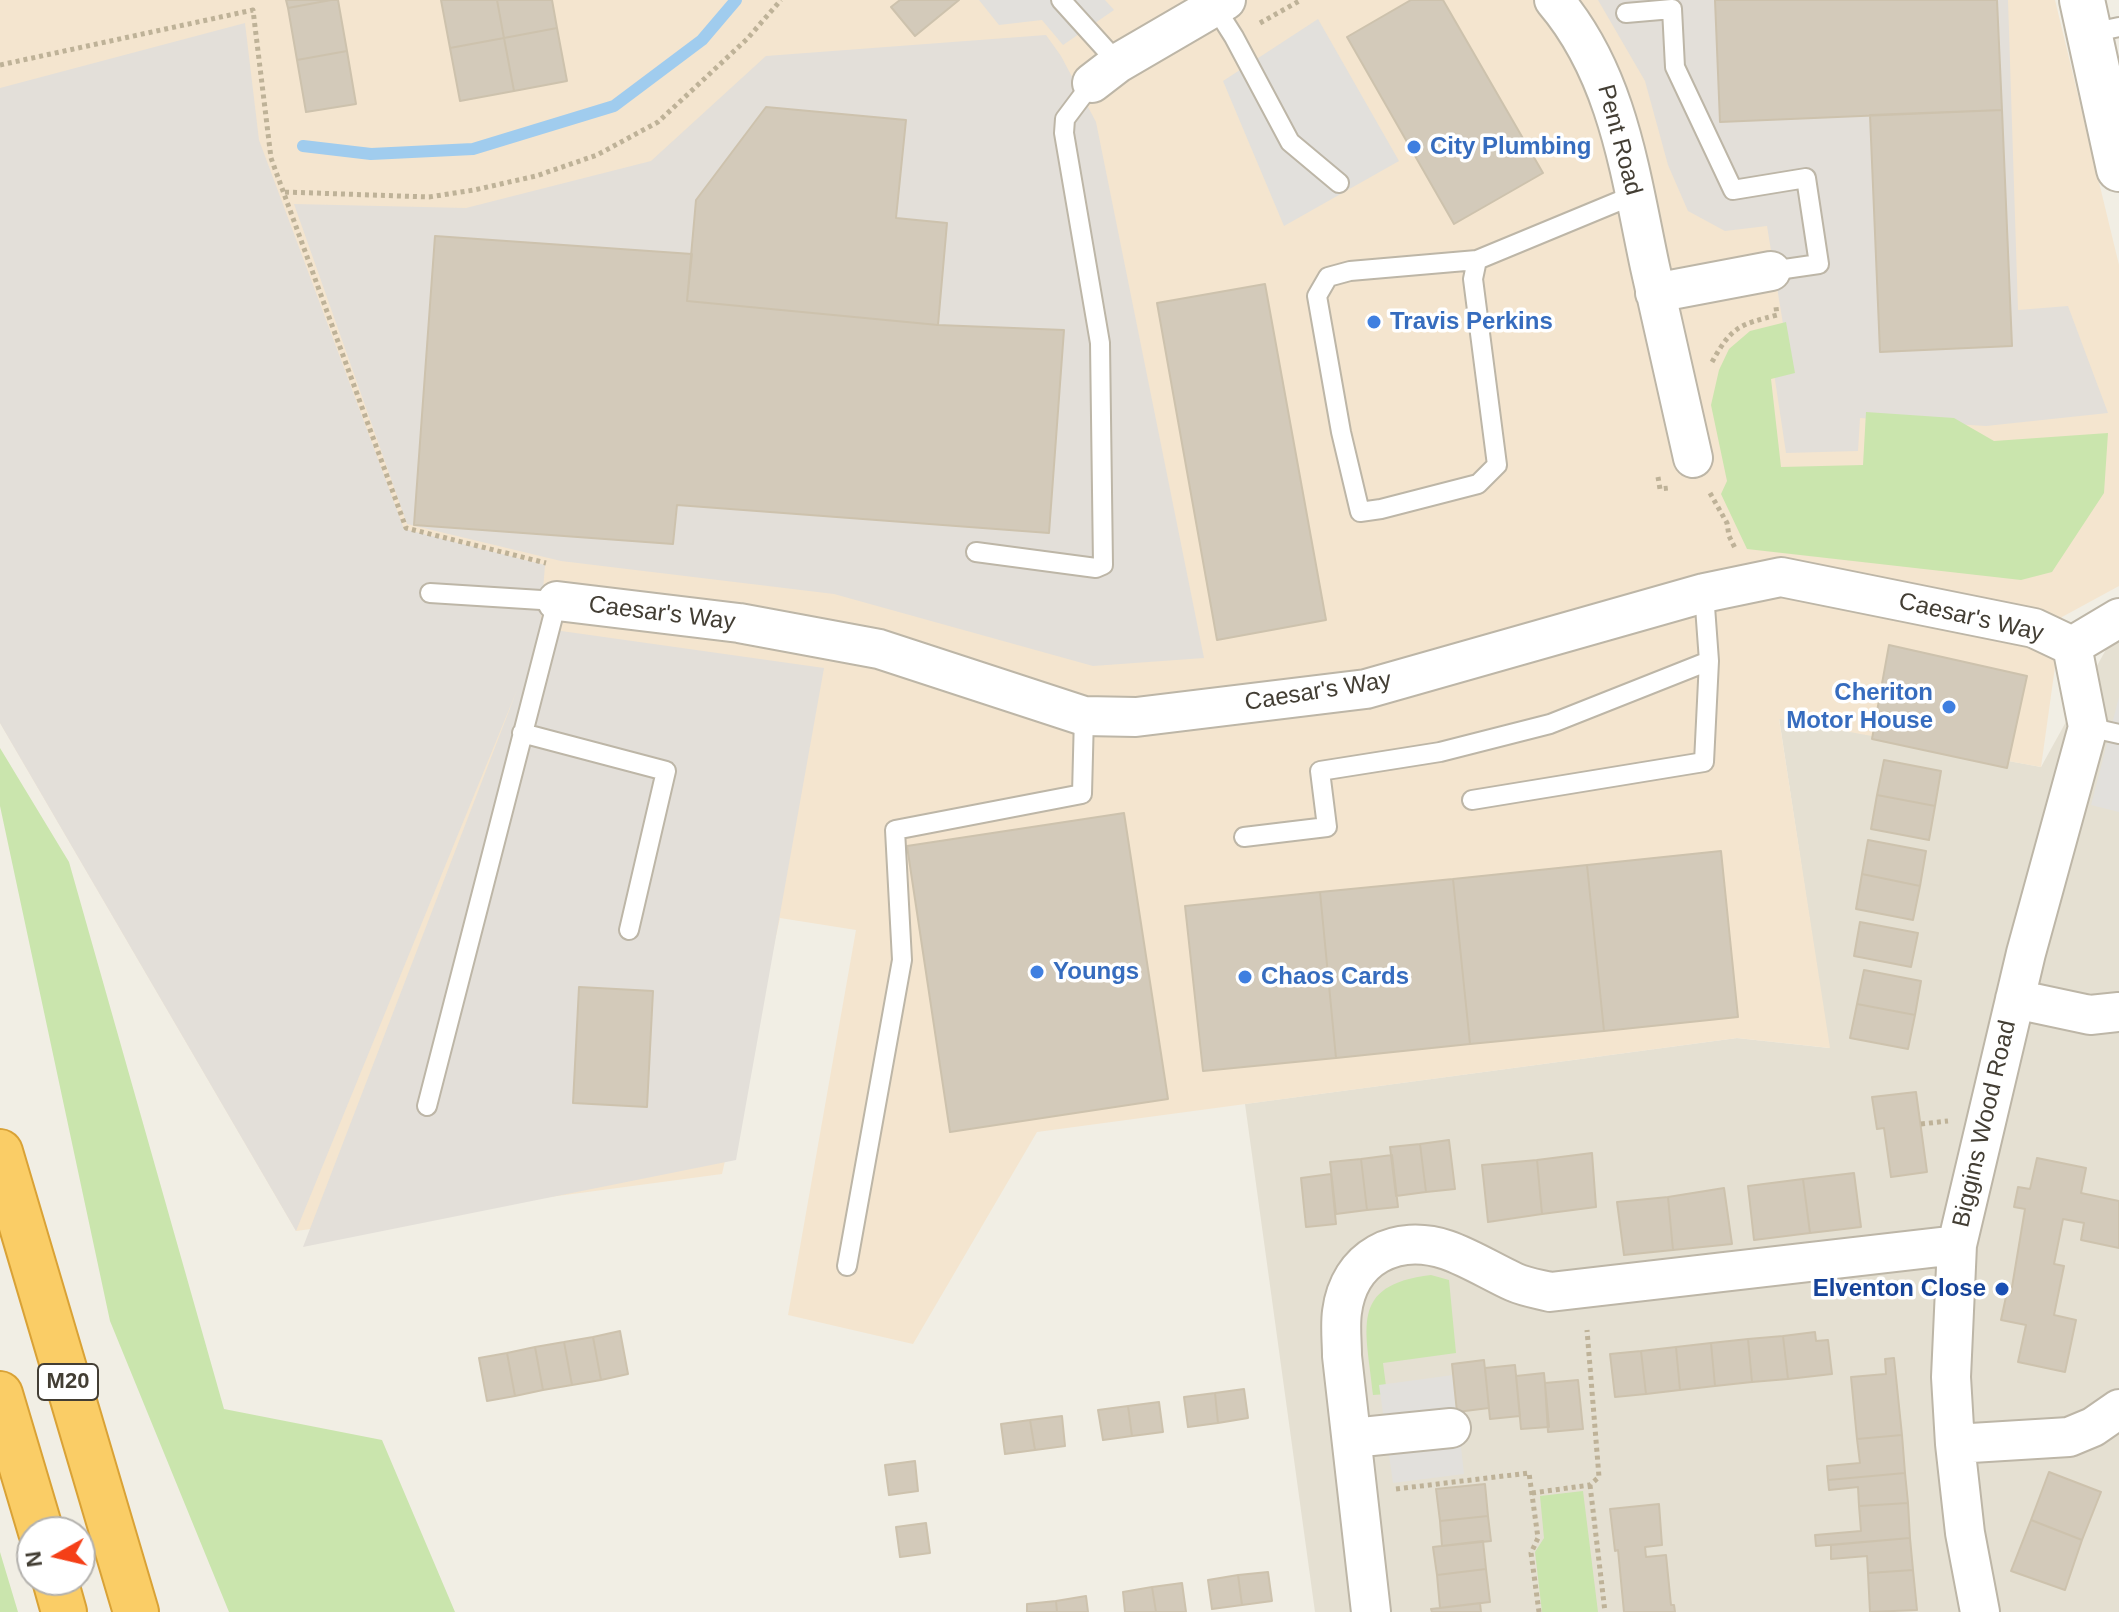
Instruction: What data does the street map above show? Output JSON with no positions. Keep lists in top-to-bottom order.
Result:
{
  "streets": {
    "highway": ["M20"],
    "street": ["Pent Road", "Caesar's Way", "Biggins Wood Road"]
  },
  "crossings": [
    ["Caesar's Way", "Biggins Wood Road"]
  ],
  "places": [
    "City Plumbing",
    "Travis Perkins",
    "Cheriton Motor House",
    "Youngs",
    "Chaos Cards",
    "Elventon Close"
  ],
  "north": "left"
}
